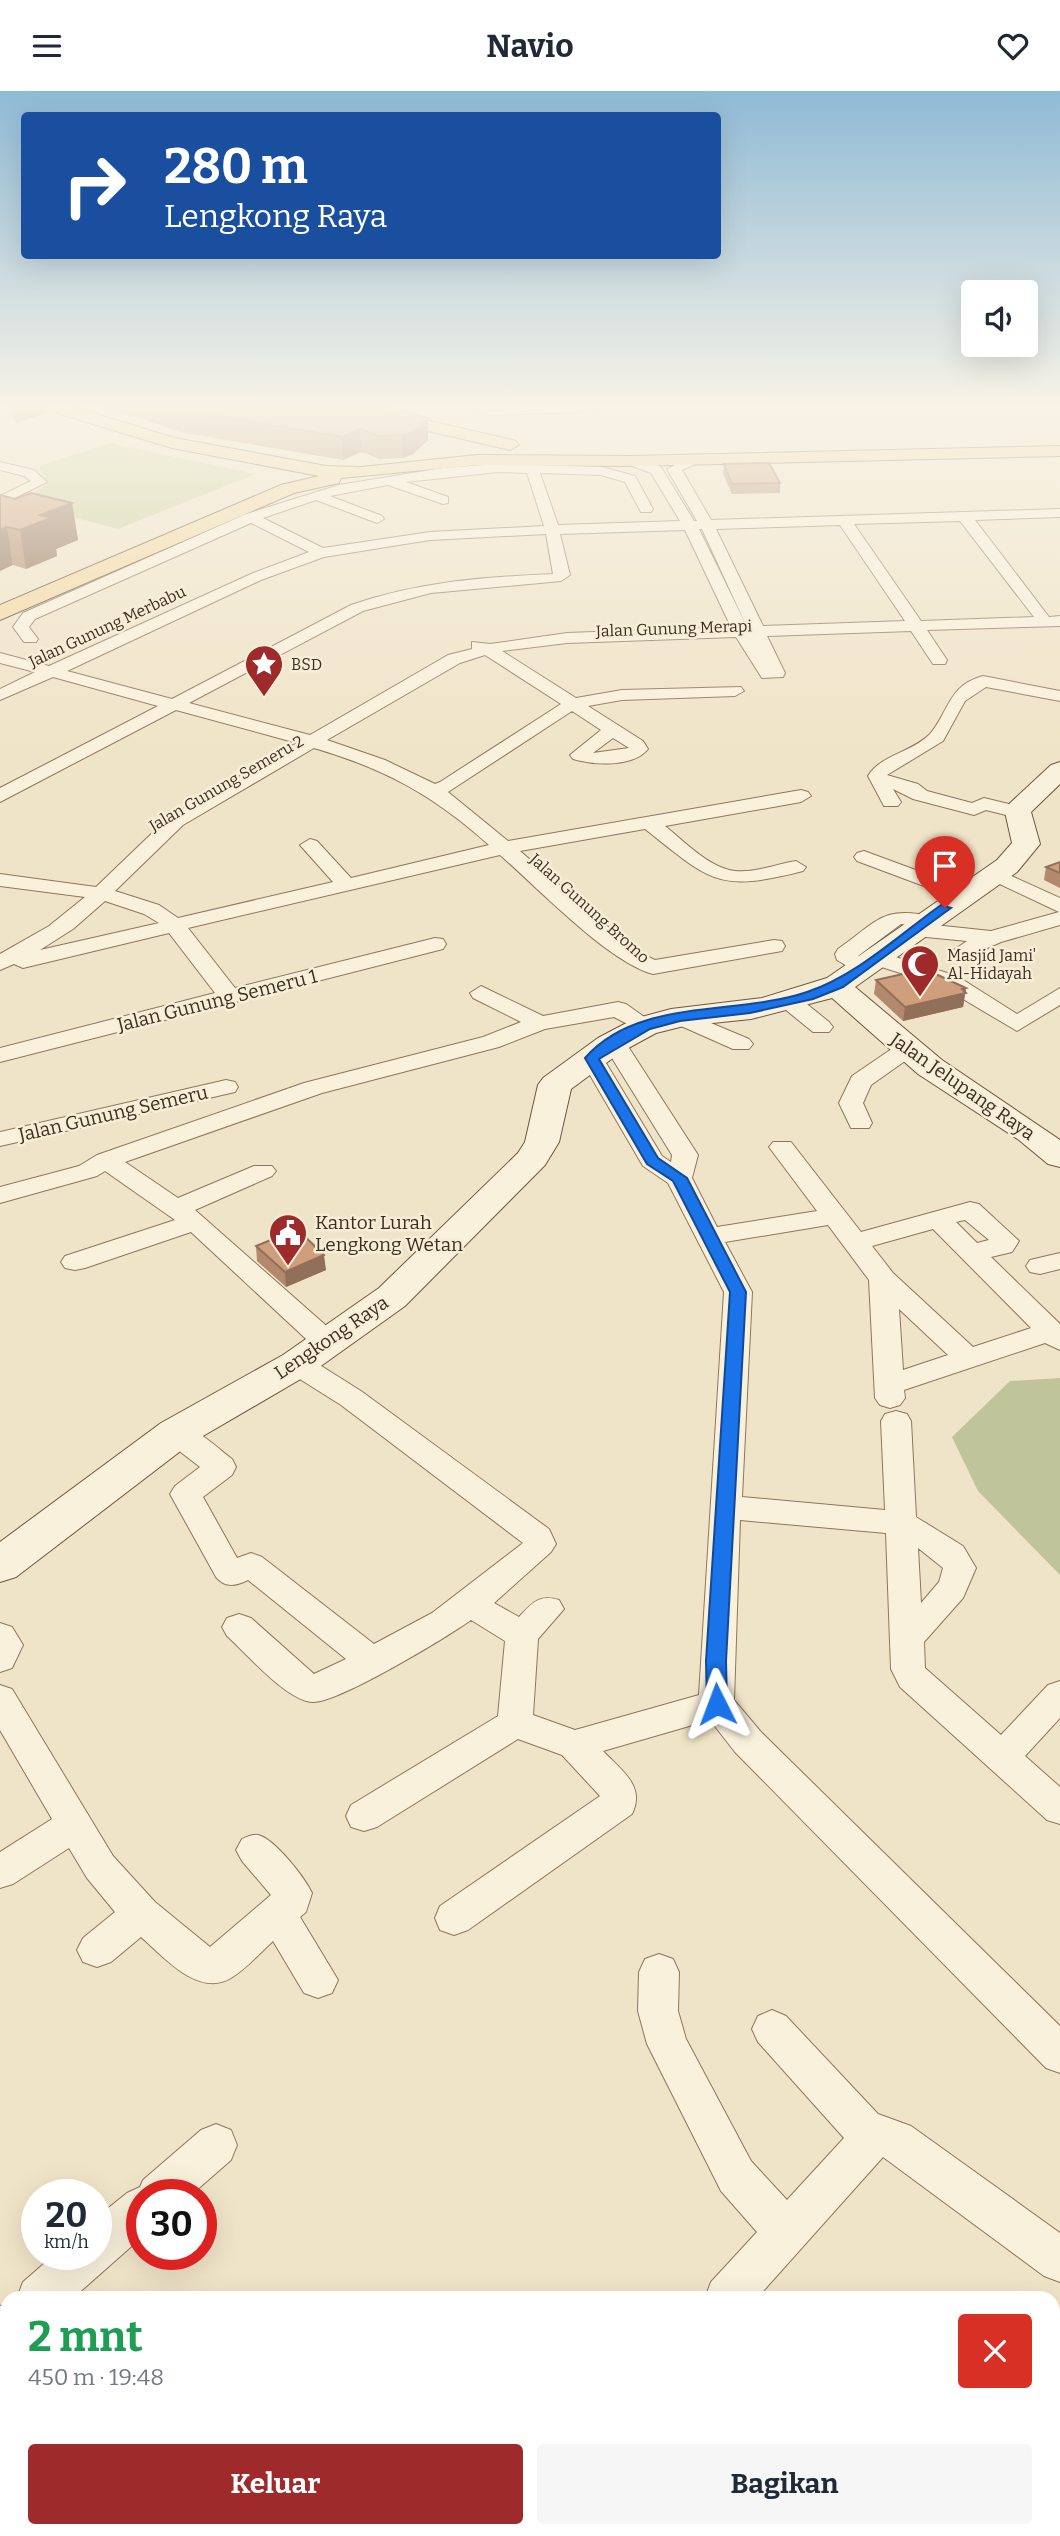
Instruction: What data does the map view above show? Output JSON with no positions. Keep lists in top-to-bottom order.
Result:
{
  "streets": {
    "street": [
      "Jalan Gunung Merbabu",
      "Jalan Gunung Merapi",
      "Jalan Gunung Semeru 2",
      "Jalan Gunung Bromo",
      "Jalan Gunung Semeru 1",
      "Jalan Jelupang Raya",
      "Jalan Gunung Semeru",
      "Lengkong Raya"
    ]
  },
  "crossings": [
    ["Jalan Gunung Merbabu", "Jalan Gunung Bromo"],
    ["Jalan Gunung Merapi", "Jalan Gunung Semeru 2"],
    ["Jalan Gunung Merapi", "Jalan Gunung Bromo"],
    ["Jalan Gunung Semeru 2", "Jalan Gunung Bromo"]
  ],
  "places": {
    "place": ["BSD"],
    "mosque": ["Masjid Jami' Al-Hidayah"],
    "public building": ["Kantor Lurah Lengkong Wetan"]
  },
  "page": {
    "header": "Navio",
    "turn": ["280 m", "Lengkong Raya"],
    "speed": "20 km/h",
    "limit": "30",
    "heading": ["2 mnt", "450 m · 19:48"],
    "buttons": ["Keluar", "Bagikan"]
  }
}
